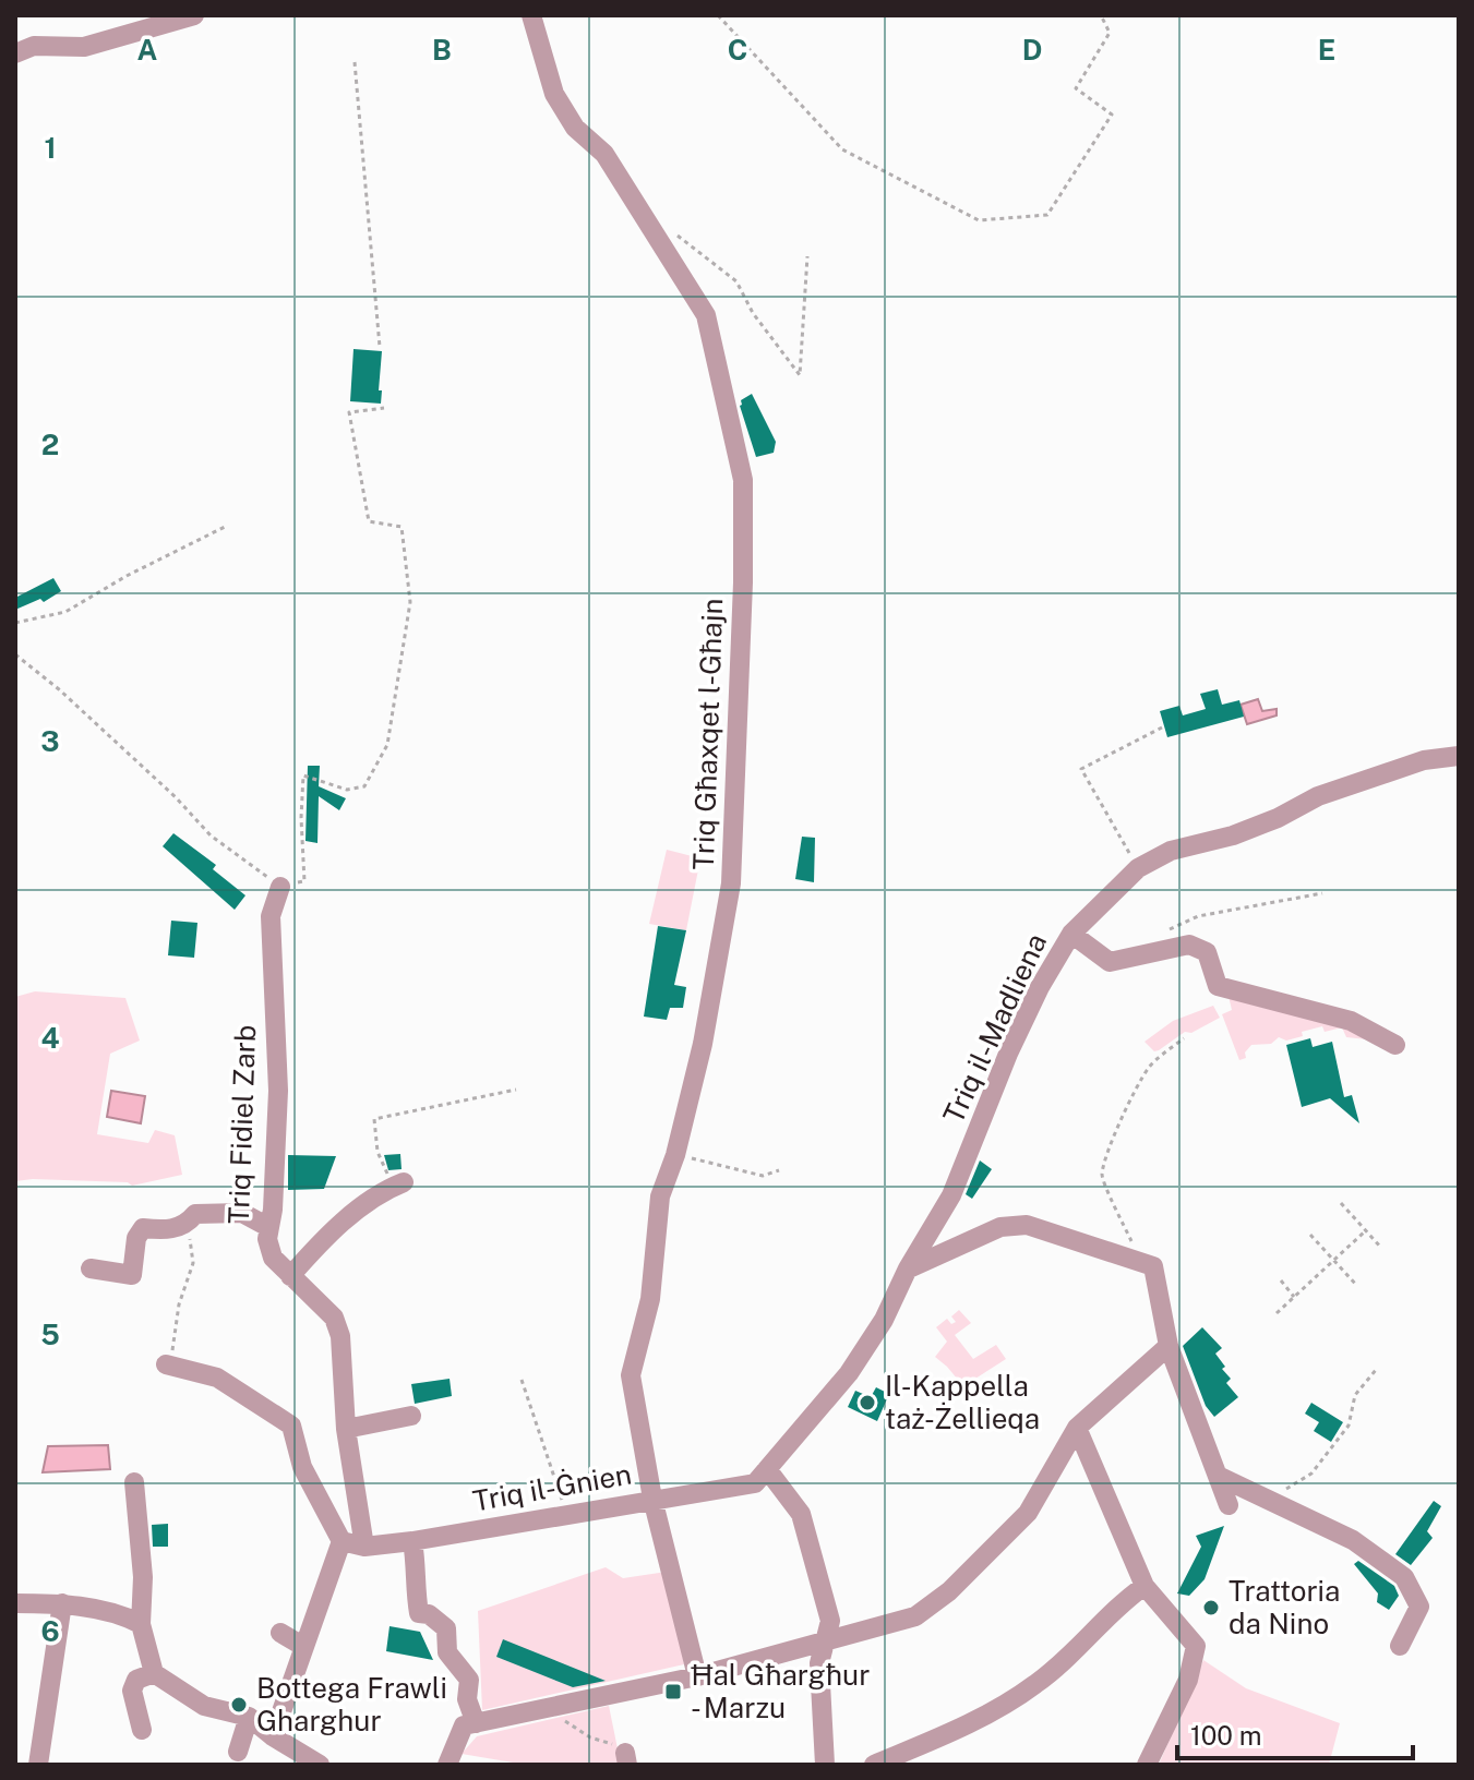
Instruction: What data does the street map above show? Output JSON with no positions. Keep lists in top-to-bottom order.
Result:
{
  "streets": {
    "street": [
      "Triq Għaxqet l-Għajn",
      "Triq il-Madliena",
      "Triq Fidiel Zarb",
      "Triq il-Ġnien"
    ]
  },
  "crossings": [
    ["Triq Għaxqet l-Għajn", "Triq il-Ġnien"],
    ["Triq il-Madliena", "Triq il-Ġnien"],
    ["Triq Fidiel Zarb", "Triq il-Ġnien"]
  ],
  "places": {
    "other": ["Il-Kappella taż-Żellieqa", "Trattoria da Nino", "Bottega Frawli Gharghur"],
    "transit": ["Ħal Għargħur - Marzu"]
  },
  "scale_bar": "100 m",
  "grid": {
    "columns": [
      "A",
      "B",
      "C",
      "D",
      "E"
    ],
    "rows": [
      "1",
      "2",
      "3",
      "4",
      "5",
      "6"
    ]
  }
}
